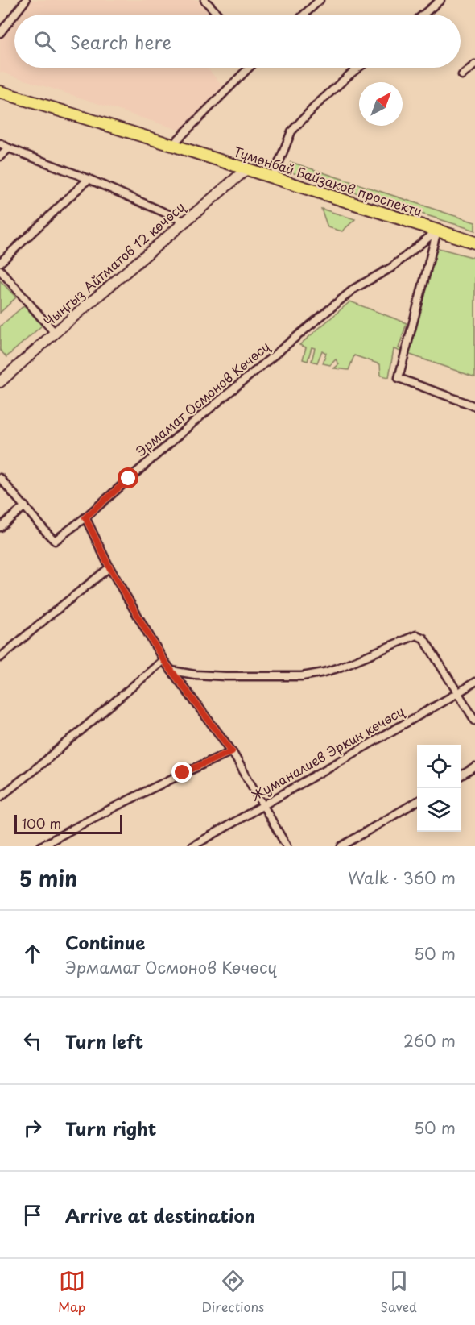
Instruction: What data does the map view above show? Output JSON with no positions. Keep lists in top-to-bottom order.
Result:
{
  "streets": {
    "highway": ["Түмөнбай Байзаков проспекти"],
    "main road": ["Чыңгыз Айтматов 12 көчөсү"],
    "street": ["Эрмамат Осмонов Көчөсү", "Жуманалиев Эркин көчөсү"]
  },
  "crossings": [
    ["Түмөнбай Байзаков проспекти", "Чыңгыз Айтматов 12 көчөсү"],
    ["Түмөнбай Байзаков проспекти", "Эрмамат Осмонов Көчөсү"]
  ],
  "scale_bar": "100 m",
  "north": "top right",
  "page": {
    "search": "Search here",
    "scale": "100 m",
    "heading": ["5 min", "Walk · 360 m"],
    "list": [
      ["Continue", "Эрмамат Осмонов Көчөсү", "50 m"],
      ["Turn left", "260 m"],
      ["Turn right", "50 m"],
      "Arrive at destination"
    ],
    "nav": ["Map", "Directions", "Saved"]
  }
}
